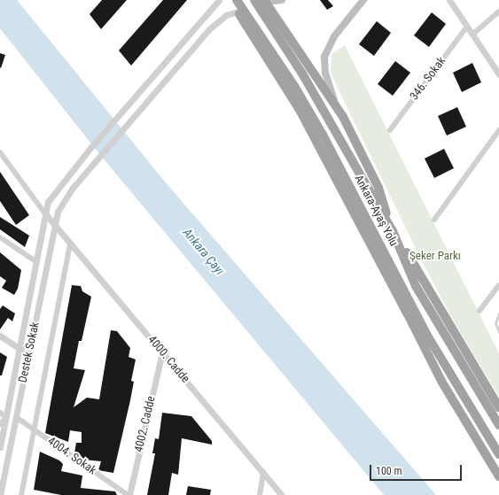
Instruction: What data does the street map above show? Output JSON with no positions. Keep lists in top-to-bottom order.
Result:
{
  "streets": {
    "highway": ["Ankara-Ayaş Yolu"],
    "street": [
      "346. Sokak",
      "Destek Sokak",
      "4000. Cadde",
      "4002. Cadde",
      "4004. Sokak"
    ]
  },
  "crossings": [
    ["Destek Sokak", "4000. Cadde"],
    ["Destek Sokak", "4004. Sokak"],
    ["4000. Cadde", "4002. Cadde"],
    ["4002. Cadde", "4004. Sokak"]
  ],
  "water": ["Ankara Çayı"],
  "parks": ["Şeker Parkı"],
  "scale_bar": "100 m"
}
